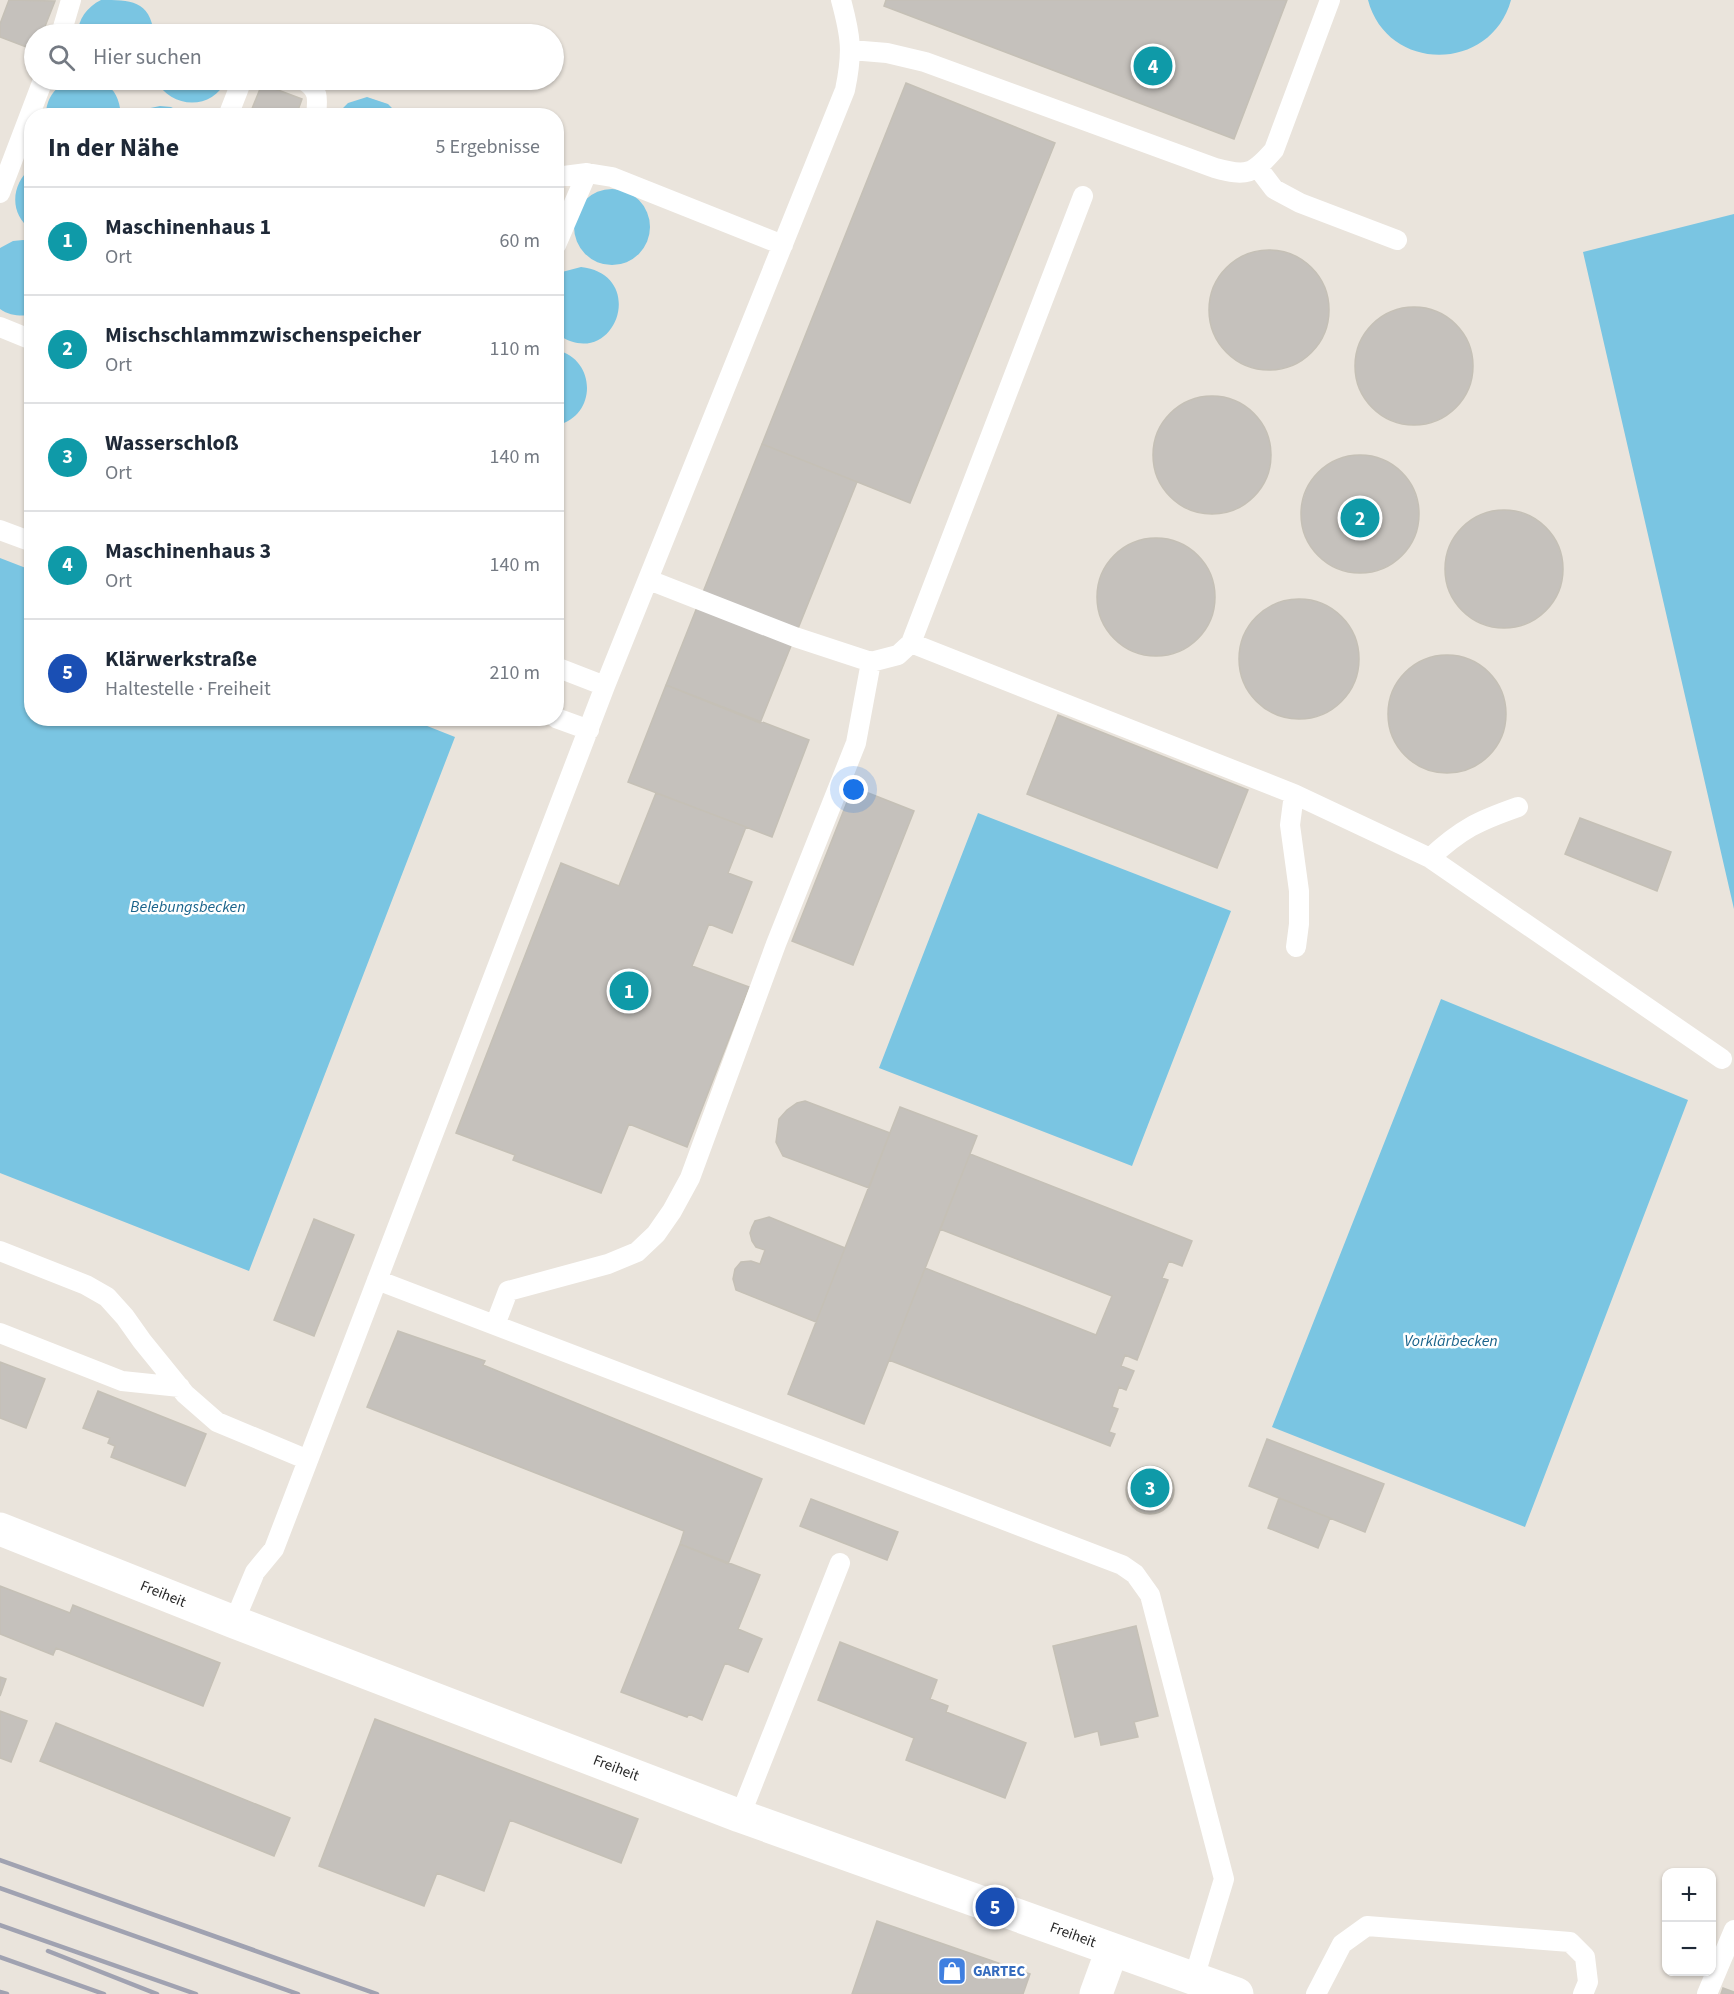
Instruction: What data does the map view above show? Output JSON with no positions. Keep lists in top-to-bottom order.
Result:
{
  "streets": {
    "street": ["Freiheit"]
  },
  "water": ["Belebungsbecken", "Vorklärbecken"],
  "places": {
    "shop": ["GARTEC"]
  },
  "page": {
    "search": "Hier suchen",
    "pins": [
      "4",
      "2",
      "1",
      "3",
      "5"
    ],
    "heading": ["In der Nähe", "5 Ergebnisse"],
    "list": [
      {
        "mark": "1",
        "name": "Maschinenhaus 1",
        "note": "Ort",
        "value": "60 m"
      },
      {
        "mark": "2",
        "name": "Mischschlammzwischenspeicher",
        "note": "Ort",
        "value": "110 m"
      },
      {
        "mark": "3",
        "name": "Wasserschloß",
        "note": "Ort",
        "value": "140 m"
      },
      {
        "mark": "4",
        "name": "Maschinenhaus 3",
        "note": "Ort",
        "value": "140 m"
      },
      {
        "mark": "5",
        "name": "Klärwerkstraße",
        "note": "Haltestelle · Freiheit",
        "value": "210 m"
      }
    ],
    "map_buttons": ["+", "−"]
  }
}
